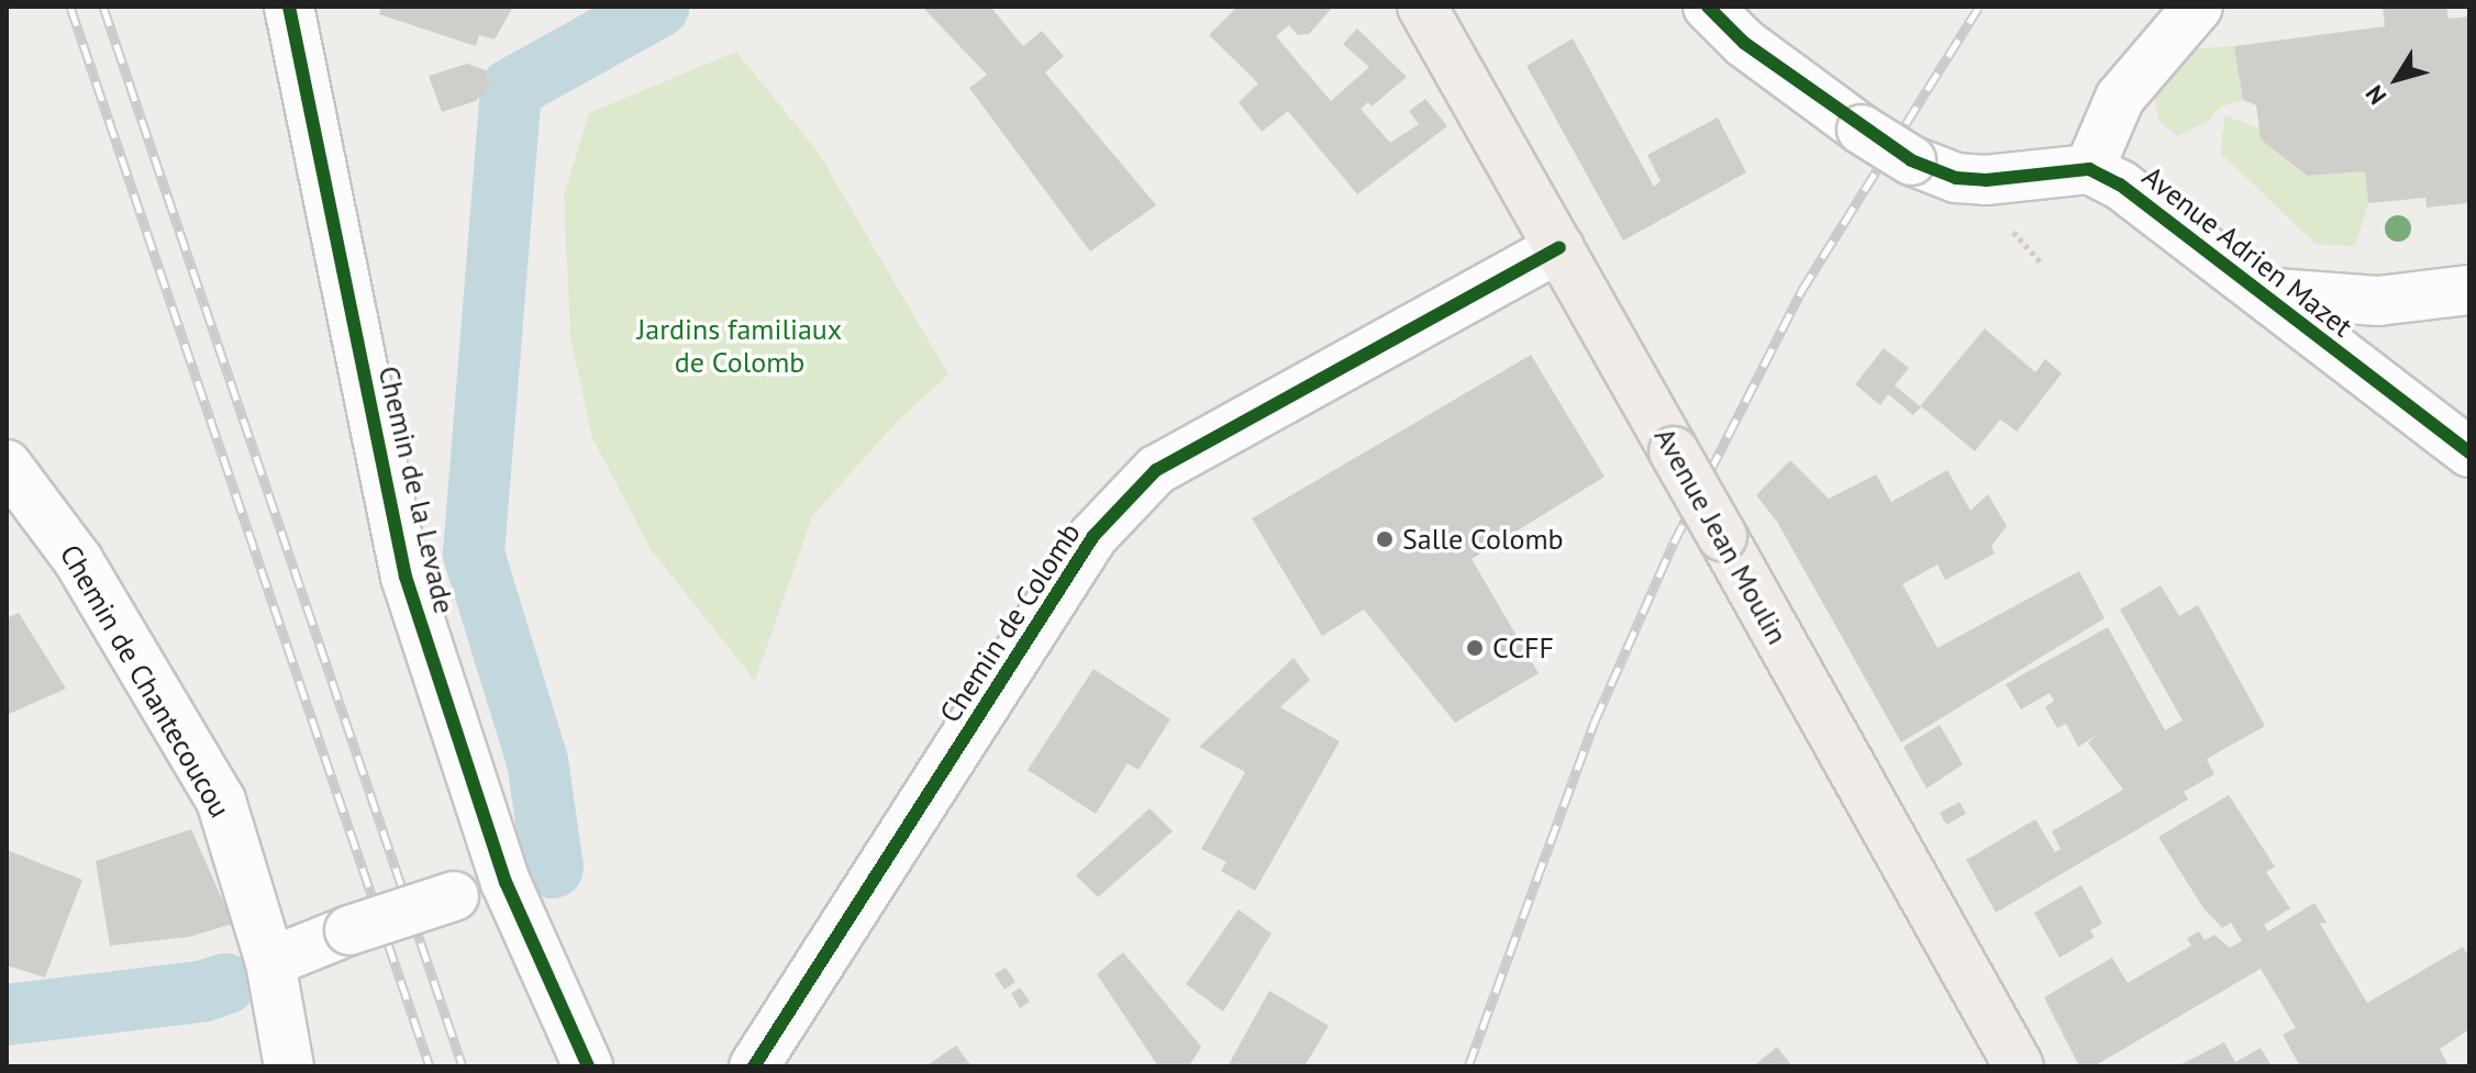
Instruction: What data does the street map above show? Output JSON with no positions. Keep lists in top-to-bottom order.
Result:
{
  "streets": {
    "main road": ["Avenue Jean Moulin"],
    "street": [
      "Avenue Adrien Mazet",
      "Chemin de la Levade",
      "Chemin de Colomb",
      "Chemin de Chantecoucou"
    ]
  },
  "crossings": [
    ["Avenue Jean Moulin", "Chemin de Colomb"]
  ],
  "parks": ["Jardins familiaux de Colomb"],
  "places": ["Salle Colomb", "CCFF"],
  "north": "bottom left"
}
